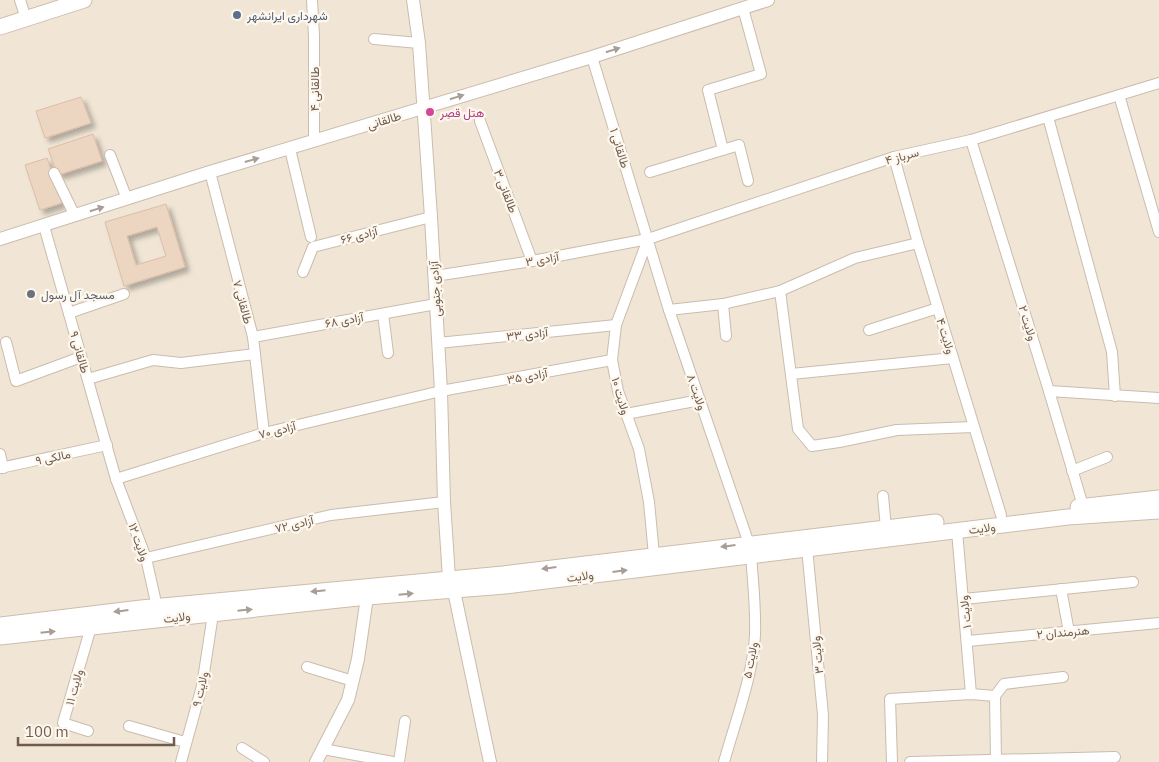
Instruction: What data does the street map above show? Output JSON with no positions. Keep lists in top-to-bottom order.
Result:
{
  "streets": {
    "main road": ["ولایت"],
    "street": [
      "طالقانی ۴",
      "طالقانی",
      "طالقانی ۱",
      "سرباز ۴",
      "طالقانی ۳",
      "آزادی ۶۶",
      "آزادی ۳",
      "آزادی جنوبی",
      "طالقانی ۷",
      "آزادی ۶۸",
      "ولایت ۲",
      "آزادی ۳۳",
      "ولایت ۴",
      "طالقانی ۹",
      "آزادی ۳۵",
      "ولایت ۸",
      "ولایت ۱۰",
      "آزادی ۷۰",
      "مالکی ۹",
      "آزادی ۷۲",
      "ولایت ۱۲",
      "ولایت ۱",
      "هنرمندان ۲",
      "ولایت ۳",
      "ولایت ۵",
      "ولایت ۱۱",
      "ولایت ۹"
    ]
  },
  "crossings": [
    ["طالقانی ۴", "طالقانی"],
    ["طالقانی", "طالقانی ۱"],
    ["طالقانی", "آزادی جنوبی"],
    ["طالقانی", "طالقانی ۷"],
    ["طالقانی", "طالقانی ۹"],
    ["طالقانی ۱", "سرباز ۴"],
    ["طالقانی ۱", "آزادی ۳"],
    ["طالقانی ۱", "ولایت ۸"],
    ["طالقانی ۱", "ولایت ۱۰"],
    ["سرباز ۴", "آزادی ۳"],
    ["سرباز ۴", "ولایت ۲"],
    ["سرباز ۴", "ولایت ۴"],
    ["سرباز ۴", "ولایت ۸"],
    ["سرباز ۴", "ولایت ۱۰"],
    ["طالقانی ۳", "آزادی ۳"],
    ["آزادی ۶۶", "آزادی جنوبی"],
    ["آزادی ۳", "آزادی جنوبی"],
    ["آزادی ۳", "ولایت ۸"],
    ["آزادی ۳", "ولایت ۱۰"],
    ["آزادی جنوبی", "آزادی ۶۸"],
    ["آزادی جنوبی", "آزادی ۳۳"],
    ["آزادی جنوبی", "آزادی ۳۵"],
    ["آزادی جنوبی", "آزادی ۷۰"],
    ["آزادی جنوبی", "آزادی ۷۲"],
    ["آزادی جنوبی", "ولایت"],
    ["طالقانی ۷", "آزادی ۶۸"],
    ["طالقانی ۷", "آزادی ۷۰"],
    ["ولایت ۲", "ولایت"],
    ["آزادی ۳۳", "ولایت ۱۰"],
    ["ولایت ۴", "ولایت"],
    ["طالقانی ۹", "آزادی ۷۰"],
    ["طالقانی ۹", "مالکی ۹"],
    ["طالقانی ۹", "ولایت ۱۲"],
    ["آزادی ۳۵", "ولایت ۱۰"],
    ["آزادی ۳۵", "آزادی ۷۰"],
    ["ولایت ۸", "ولایت ۱۰"],
    ["ولایت ۸", "ولایت"],
    ["ولایت ۸", "ولایت ۵"],
    ["ولایت ۱۰", "ولایت"],
    ["آزادی ۷۰", "ولایت ۱۲"],
    ["آزادی ۷۲", "ولایت ۱۲"],
    ["ولایت", "ولایت ۱۲"],
    ["ولایت", "ولایت ۱"],
    ["ولایت", "ولایت ۳"],
    ["ولایت", "ولایت ۵"],
    ["ولایت", "ولایت ۱۱"],
    ["ولایت", "ولایت ۹"],
    ["ولایت ۱", "هنرمندان ۲"]
  ],
  "one_way": ["طالقانی"],
  "places": ["شهرداری ایرانشهر", "هتل قصِر", "مسجد آل رسول"],
  "scale_bar": "100 m"
}
